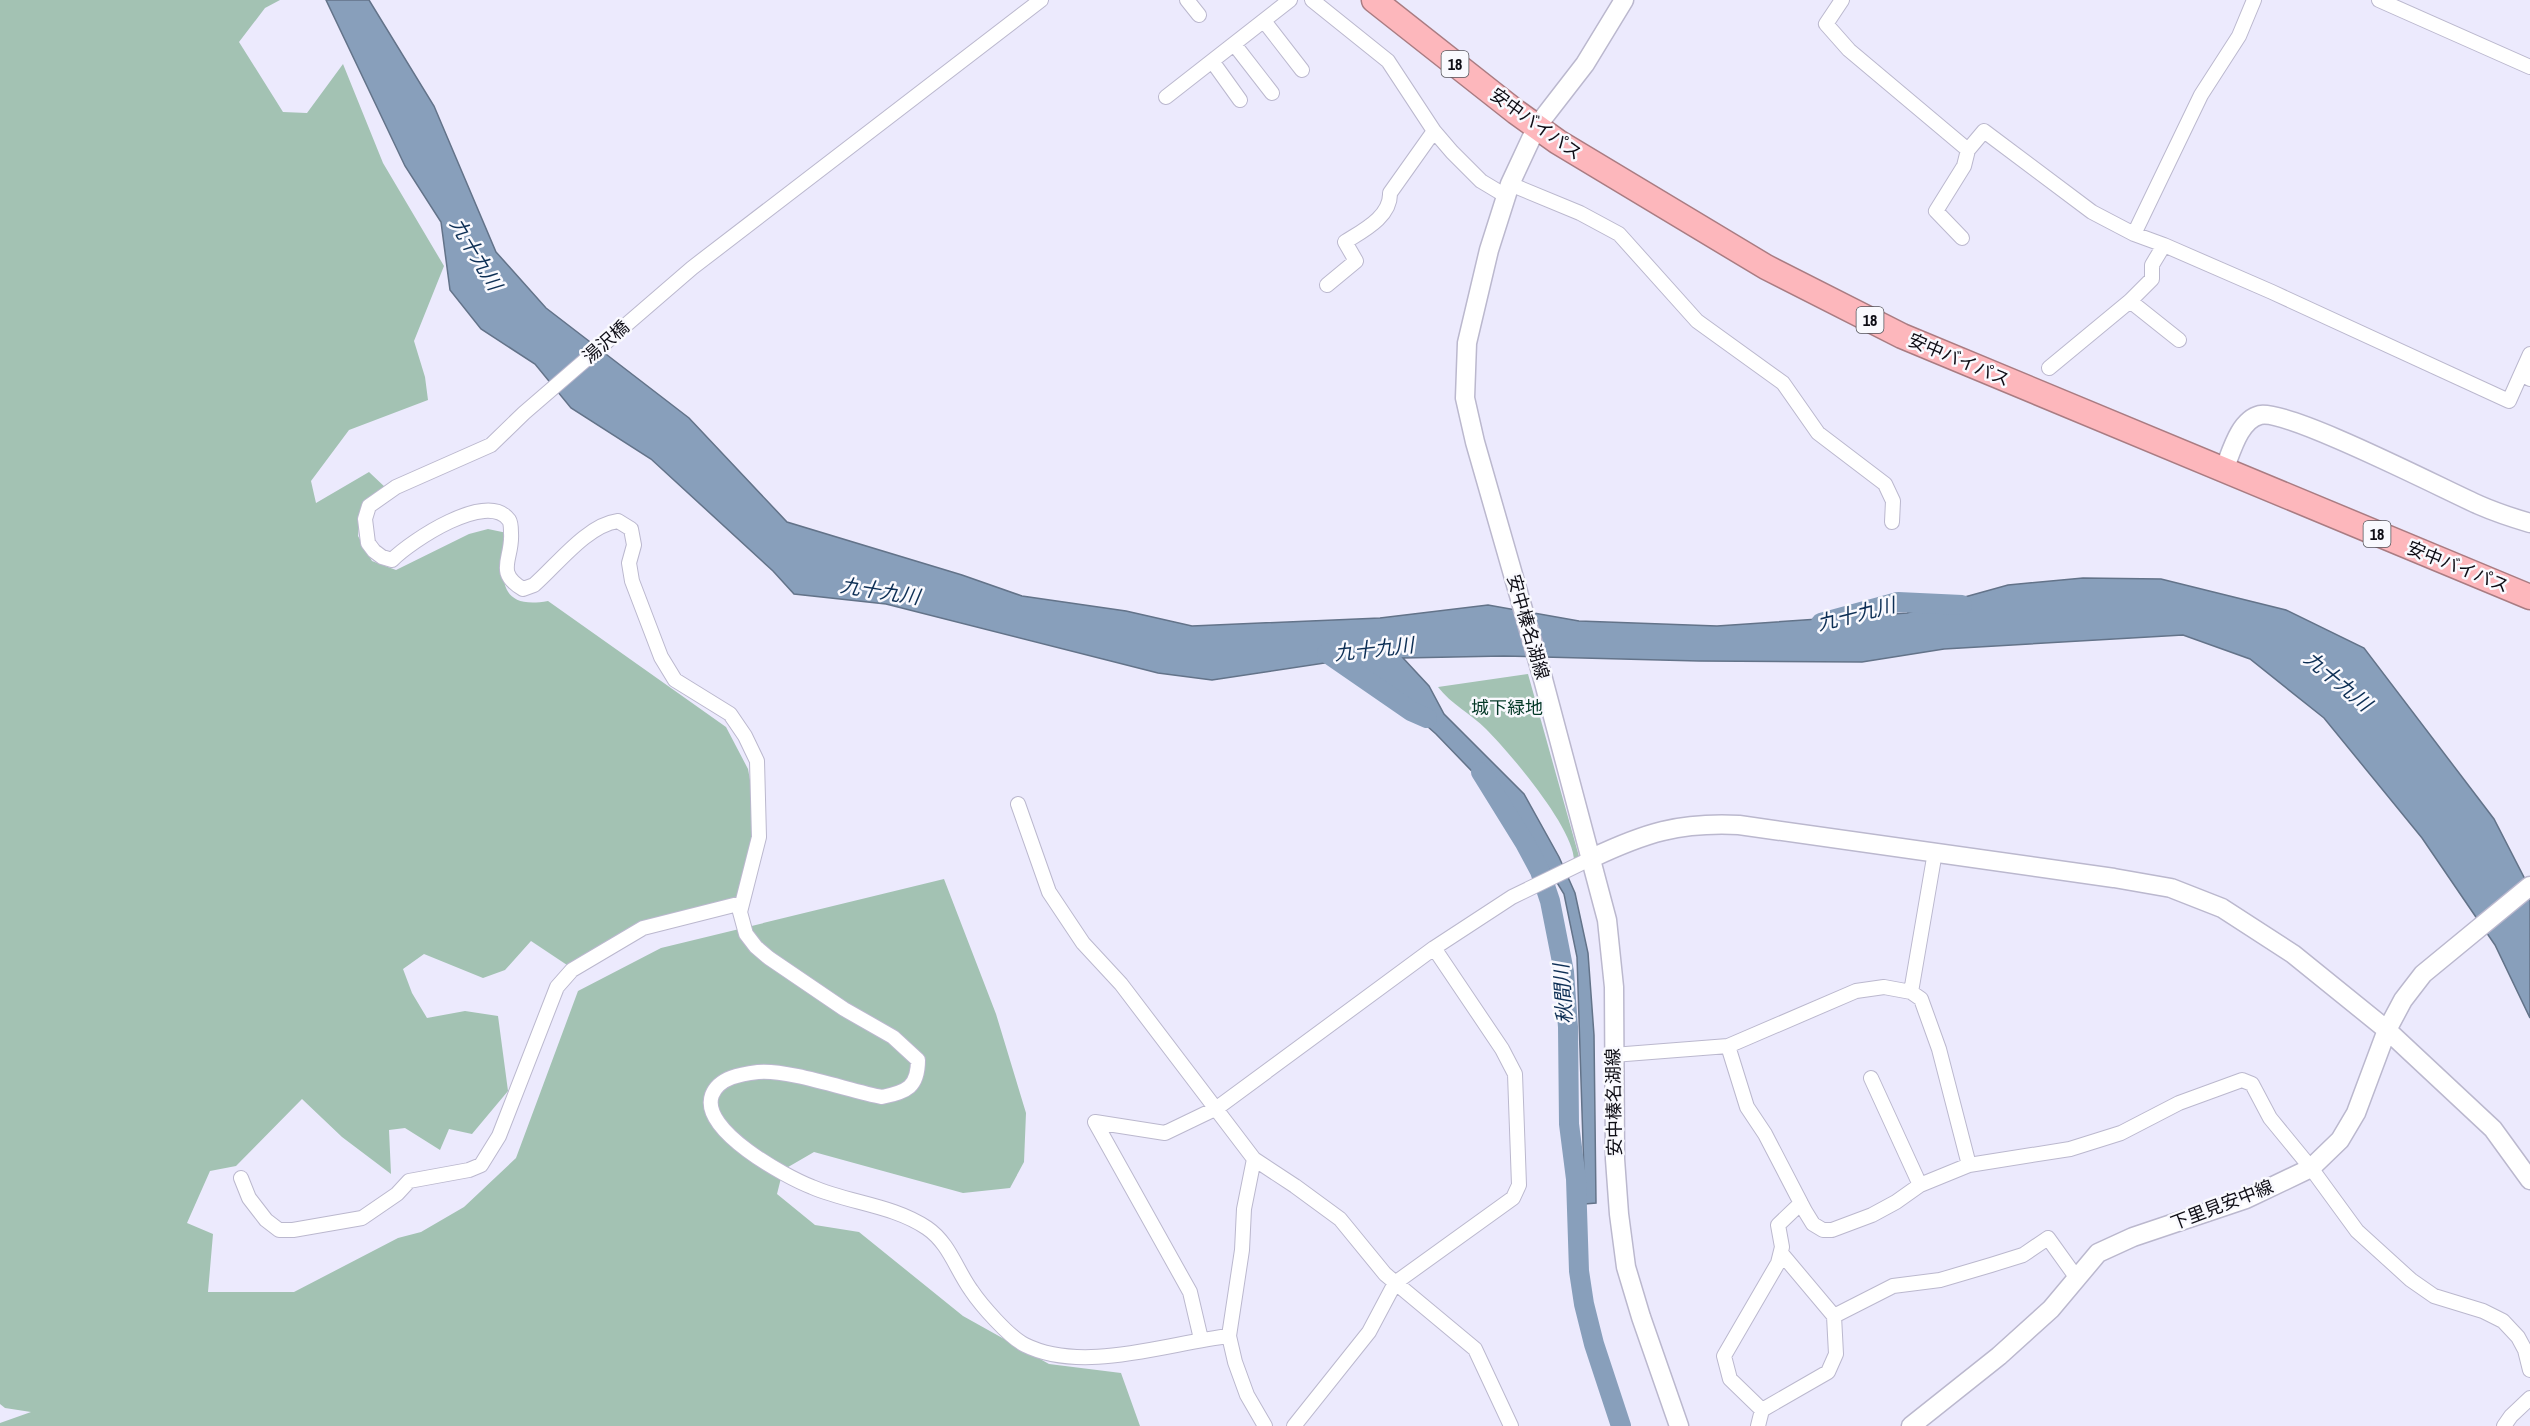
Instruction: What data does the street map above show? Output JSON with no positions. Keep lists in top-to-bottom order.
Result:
{
  "streets": {
    "highway": ["18", "安中バイパス"],
    "main road": ["安中榛名湖線", "下里見安中線"],
    "street": ["湯沢橋"]
  },
  "crossings": [
    ["安中バイパス", "安中榛名湖線"]
  ],
  "water": ["九十九川", "秋間川"],
  "parks": ["城下緑地"]
}
